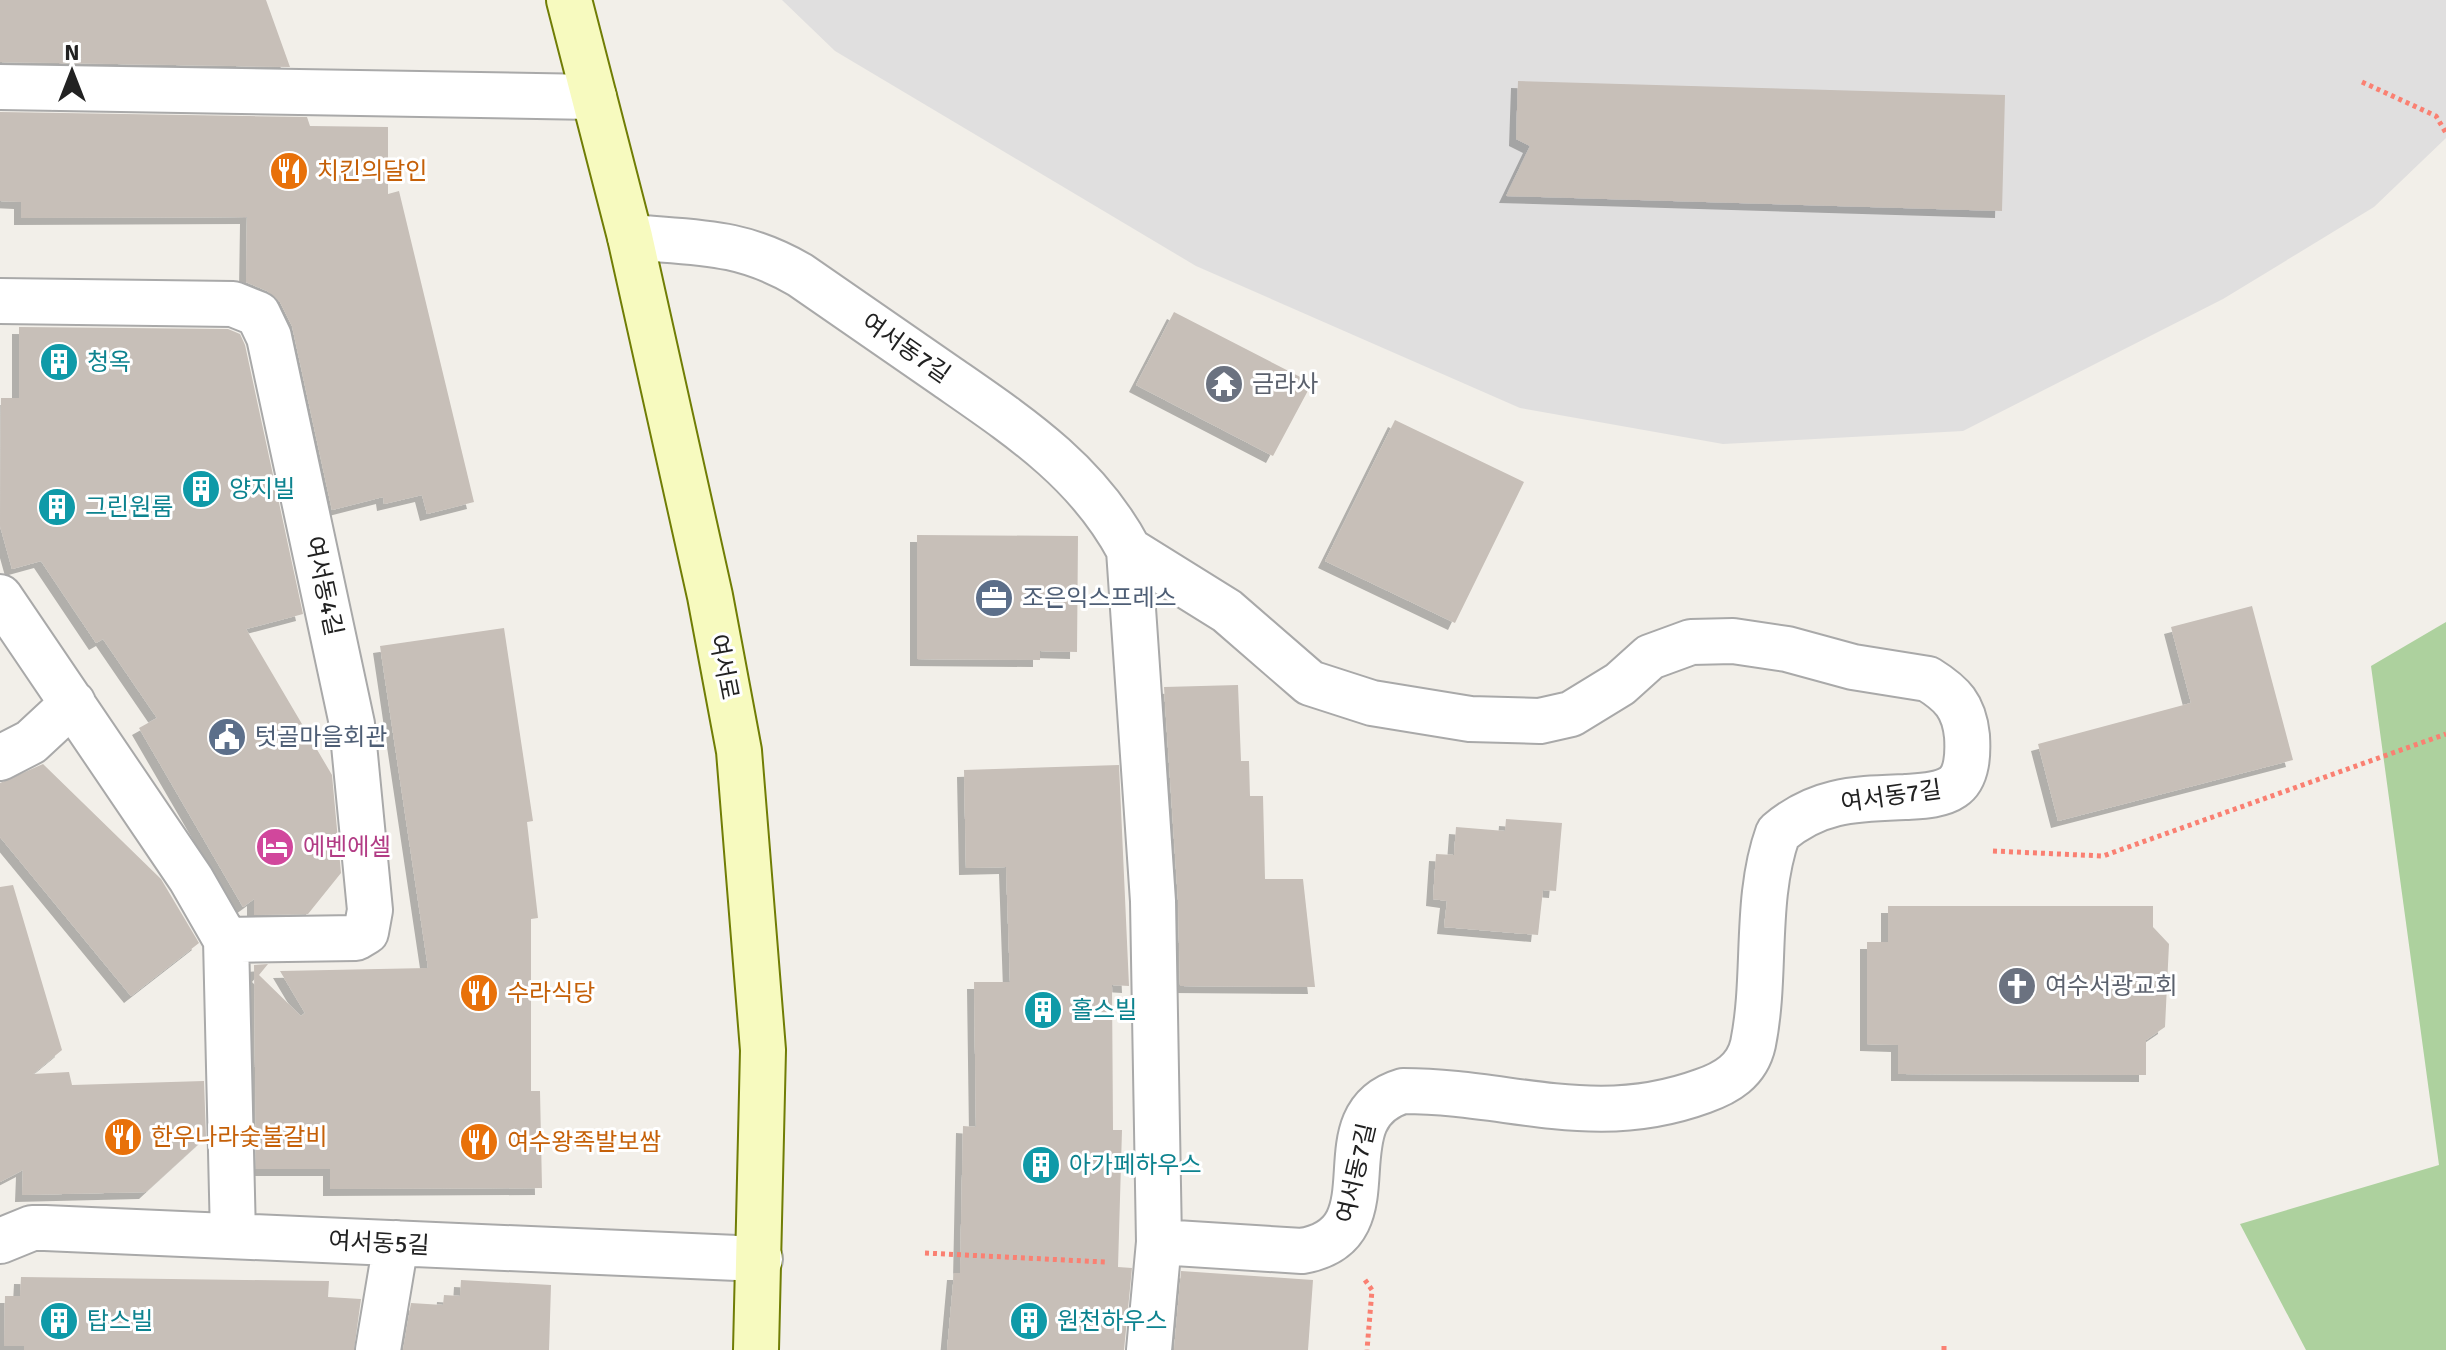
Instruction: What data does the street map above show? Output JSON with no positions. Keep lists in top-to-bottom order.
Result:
{
  "streets": {
    "street": [
      "여서동7길",
      "여서동4길",
      "여서로",
      "여서동5길"
    ]
  },
  "crossings": [
    ["여서동7길", "여서로"],
    ["여서로", "여서동5길"]
  ],
  "places": {
    "restaurant": [
      "치킨의달인",
      "수라식당",
      "한우나라숯불갈비",
      "여수왕족발보쌈"
    ],
    "building": [
      "청옥",
      "양지빌",
      "그린원룸",
      "홀스빌",
      "아가페하우스",
      "탑스빌",
      "원천하우스"
    ],
    "temple": ["금라사"],
    "office": ["조은익스프레스"],
    "public building": ["텃골마을회관"],
    "hotel": ["에벤에셀"],
    "church": ["여수서광교회"]
  },
  "north": "top"
}
